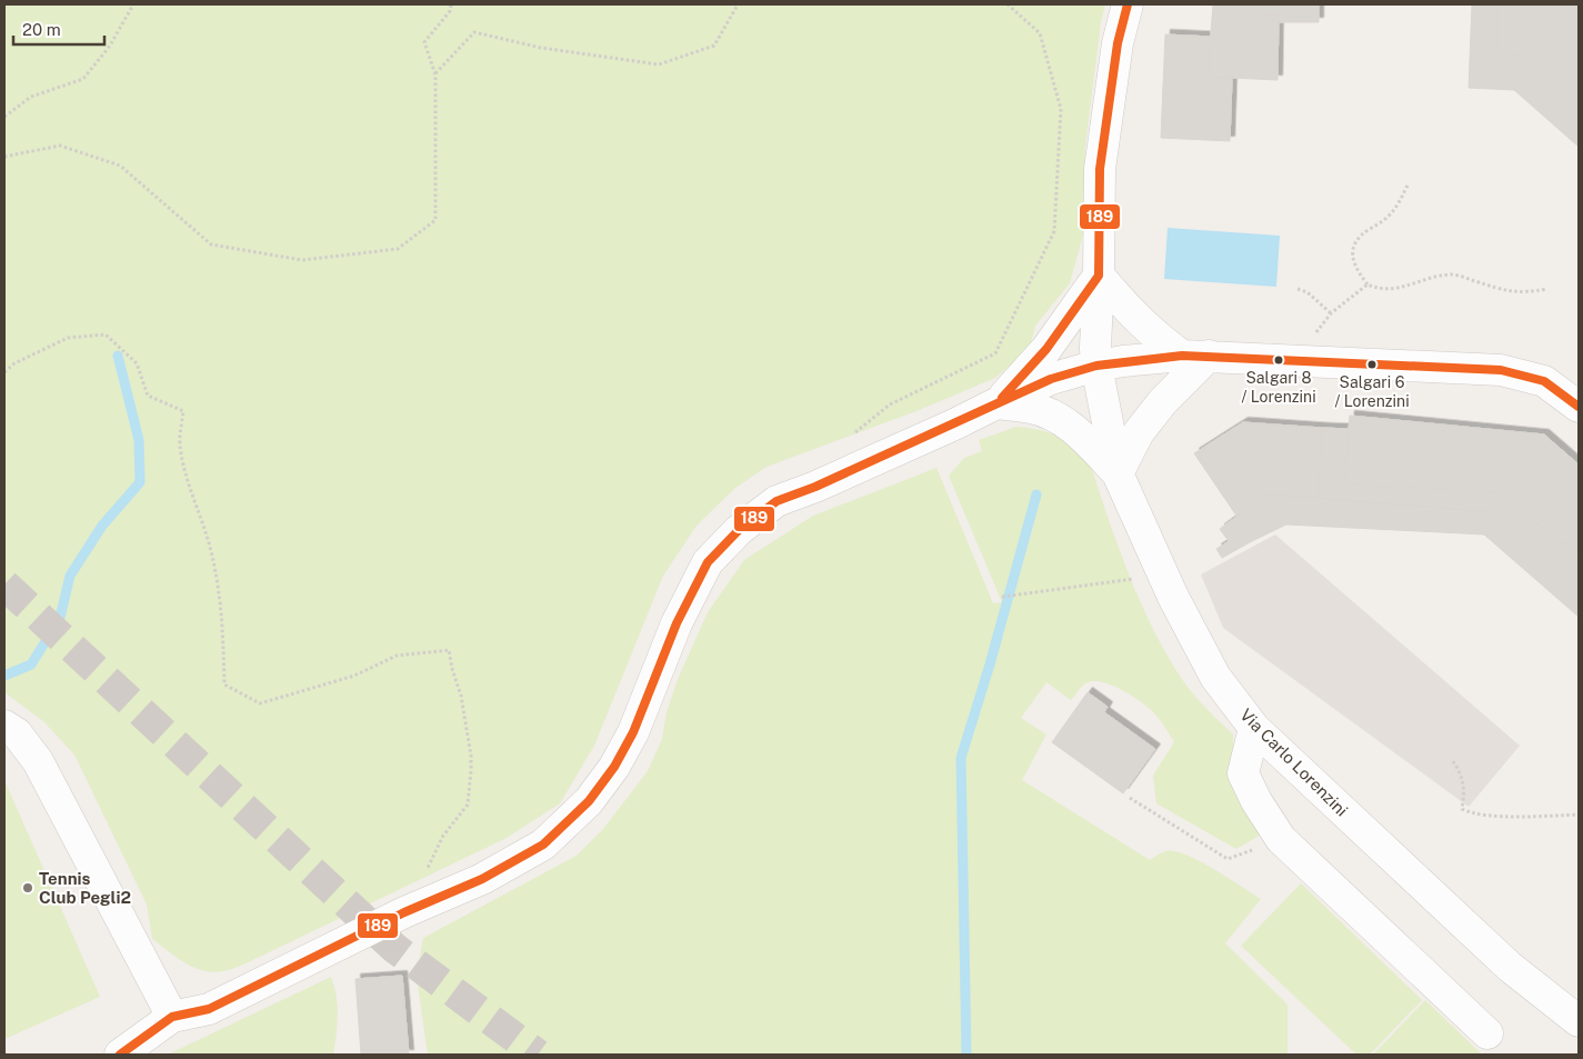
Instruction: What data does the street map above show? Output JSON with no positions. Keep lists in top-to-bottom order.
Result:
{
  "streets": {
    "street": ["Via Carlo Lorenzini"]
  },
  "places": ["Salgari 8 / Lorenzini", "Salgari 6 / Lorenzini", "Tennis Club Pegli2"],
  "lines": ["transit line 189"],
  "scale_bar": "20 m"
}
